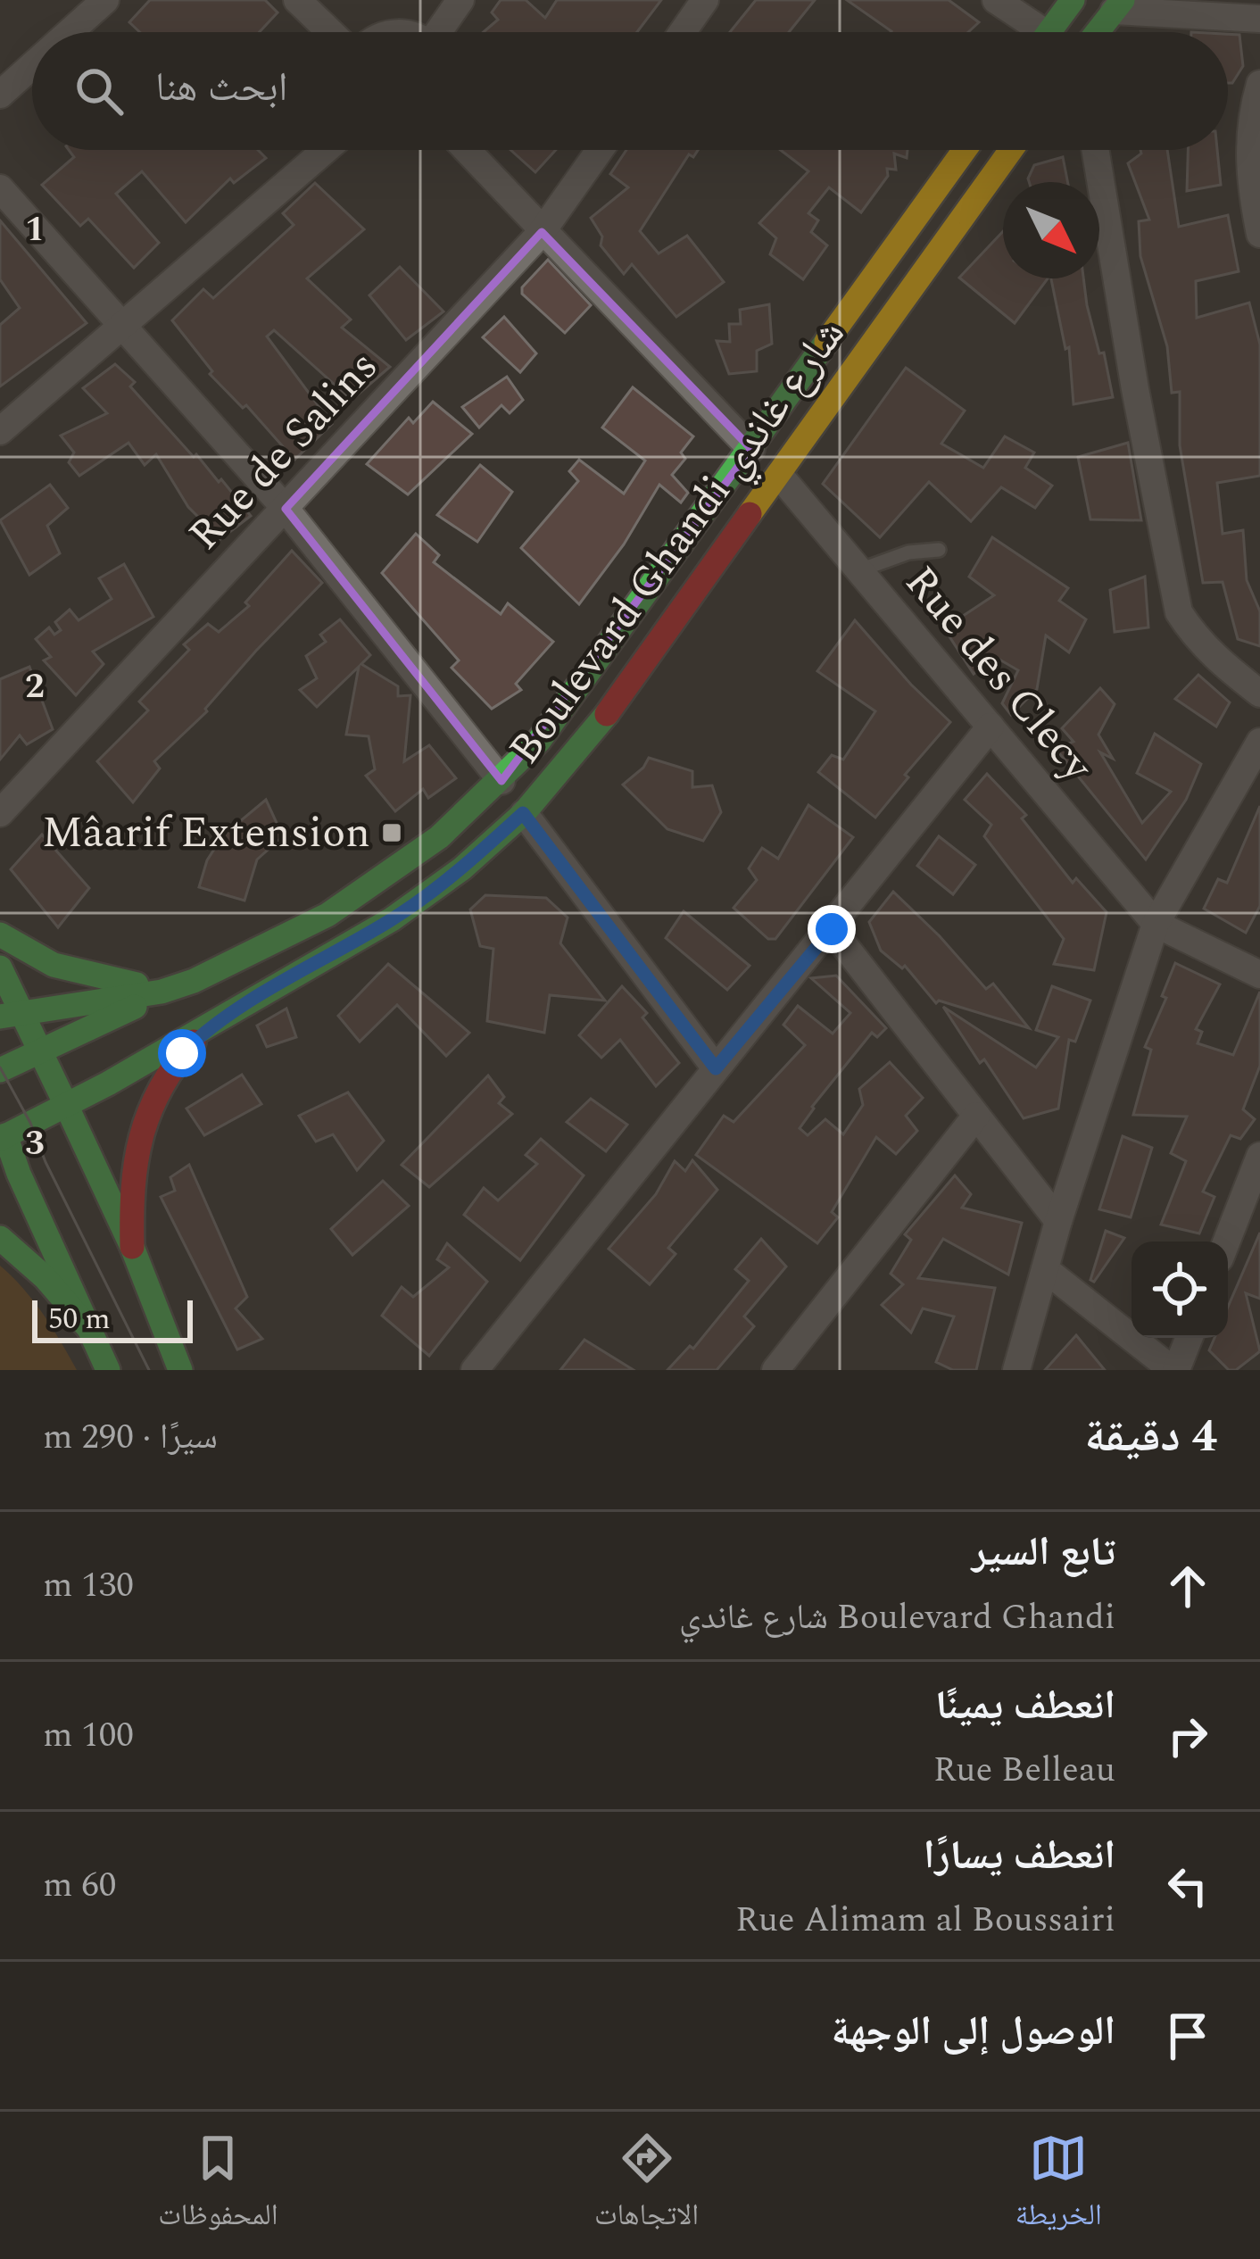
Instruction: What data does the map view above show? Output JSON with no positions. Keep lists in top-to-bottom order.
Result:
{
  "streets": {
    "main road": ["Boulevard Ghandi شارع غاندي"],
    "street": ["Rue de Salins", "Rue des Clecy"]
  },
  "crossings": [
    ["Boulevard Ghandi شارع غاندي", "Rue des Clecy"]
  ],
  "places": {
    "transit": ["Mâarif Extension"]
  },
  "scale_bar": "50 m",
  "north": "bottom right",
  "page": {
    "search": "ابحث هنا",
    "scale": "50 m",
    "heading": ["4 دقيقة", "سيرًا · 290 m"],
    "list": [
      ["تابع السير", "Boulevard Ghandi شارع غاندي", "130 m"],
      ["انعطف يمينًا", "Rue Belleau", "100 m"],
      ["انعطف يسارًا", "Rue Alimam al Boussairi", "60 m"],
      "الوصول إلى الوجهة"
    ],
    "nav": ["الخريطة", "الاتجاهات", "المحفوظات"]
  },
  "grid": {
    "rows": ["1", "2", "3"]
  }
}
